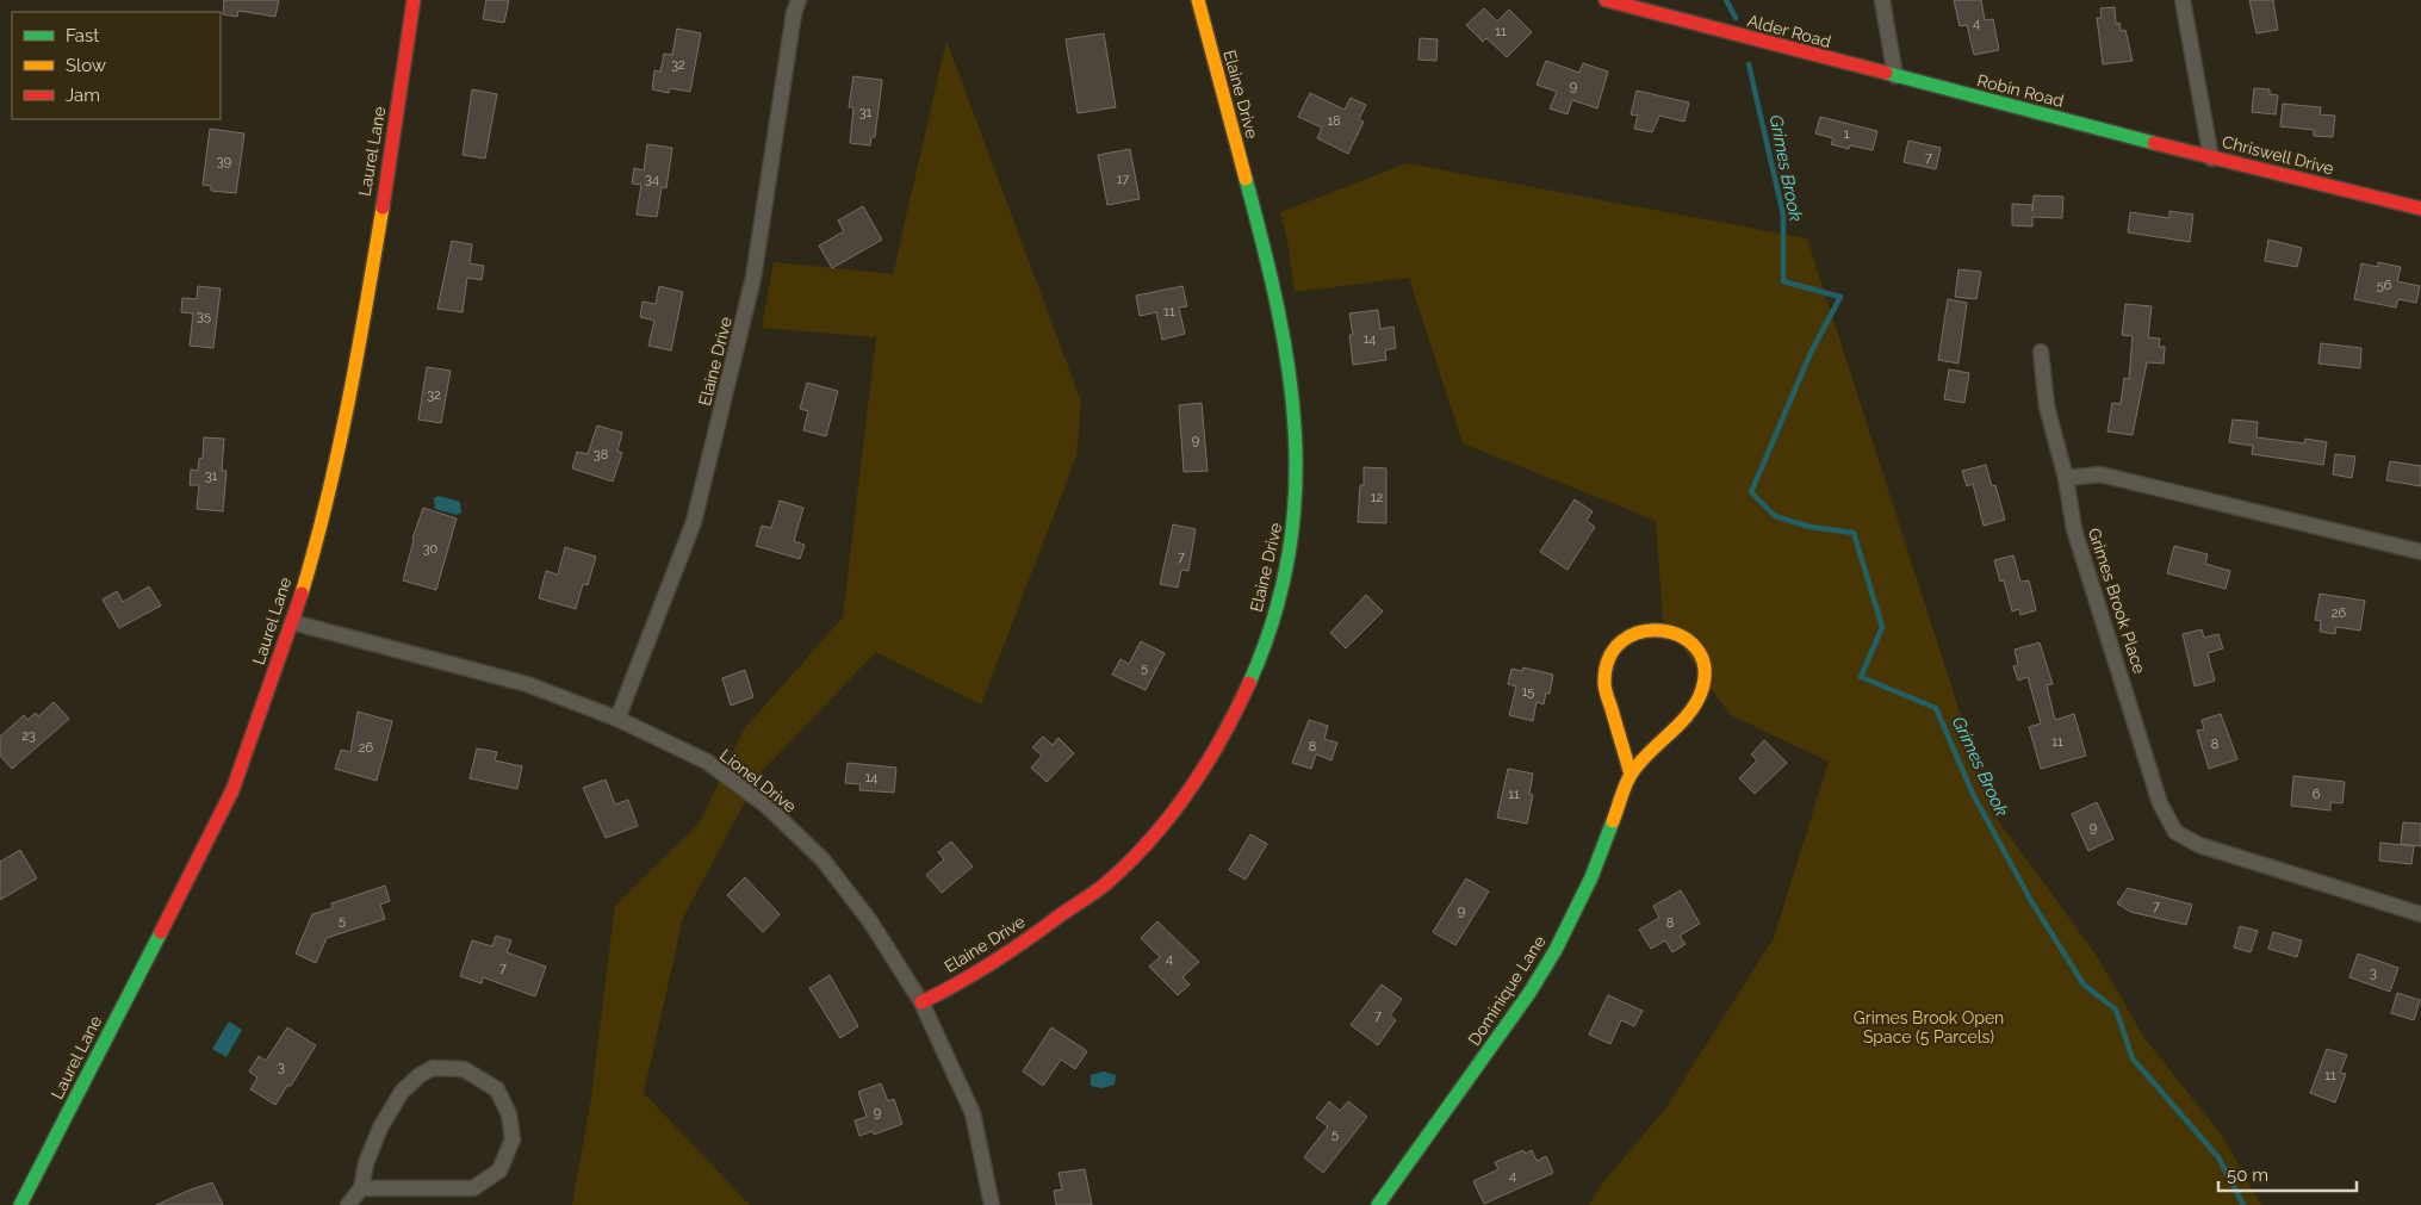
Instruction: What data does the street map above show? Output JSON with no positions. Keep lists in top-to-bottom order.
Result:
{
  "streets": {
    "street": [
      "Alder Road",
      "Robin Road",
      "Elaine Drive",
      "Laurel Lane",
      "Chriswell Drive",
      "Grimes Brook Place",
      "Lionel Drive",
      "Dominique Lane"
    ]
  },
  "crossings": [
    ["Alder Road", "Robin Road"],
    ["Robin Road", "Chriswell Drive"],
    ["Elaine Drive", "Lionel Drive"],
    ["Laurel Lane", "Lionel Drive"]
  ],
  "water": ["Grimes Brook"],
  "parks": ["Grimes Brook Open Space (5 Parcels)"],
  "house_numbers": [
    "4",
    "11",
    "32",
    "9",
    "31",
    "18",
    "1",
    "7",
    "39",
    "34",
    "17",
    "56",
    "11",
    "35",
    "14",
    "32",
    "9",
    "38",
    "31",
    "12",
    "30",
    "7",
    "26",
    "5",
    "15",
    "23",
    "11",
    "8",
    "8",
    "26",
    "14",
    "11",
    "6",
    "9",
    "7",
    "9",
    "5",
    "8",
    "4",
    "7",
    "3",
    "7",
    "3",
    "11",
    "9",
    "5",
    "4"
  ],
  "legend": ["Fast", "Slow", "Jam"],
  "scale_bar": "50 m"
}
